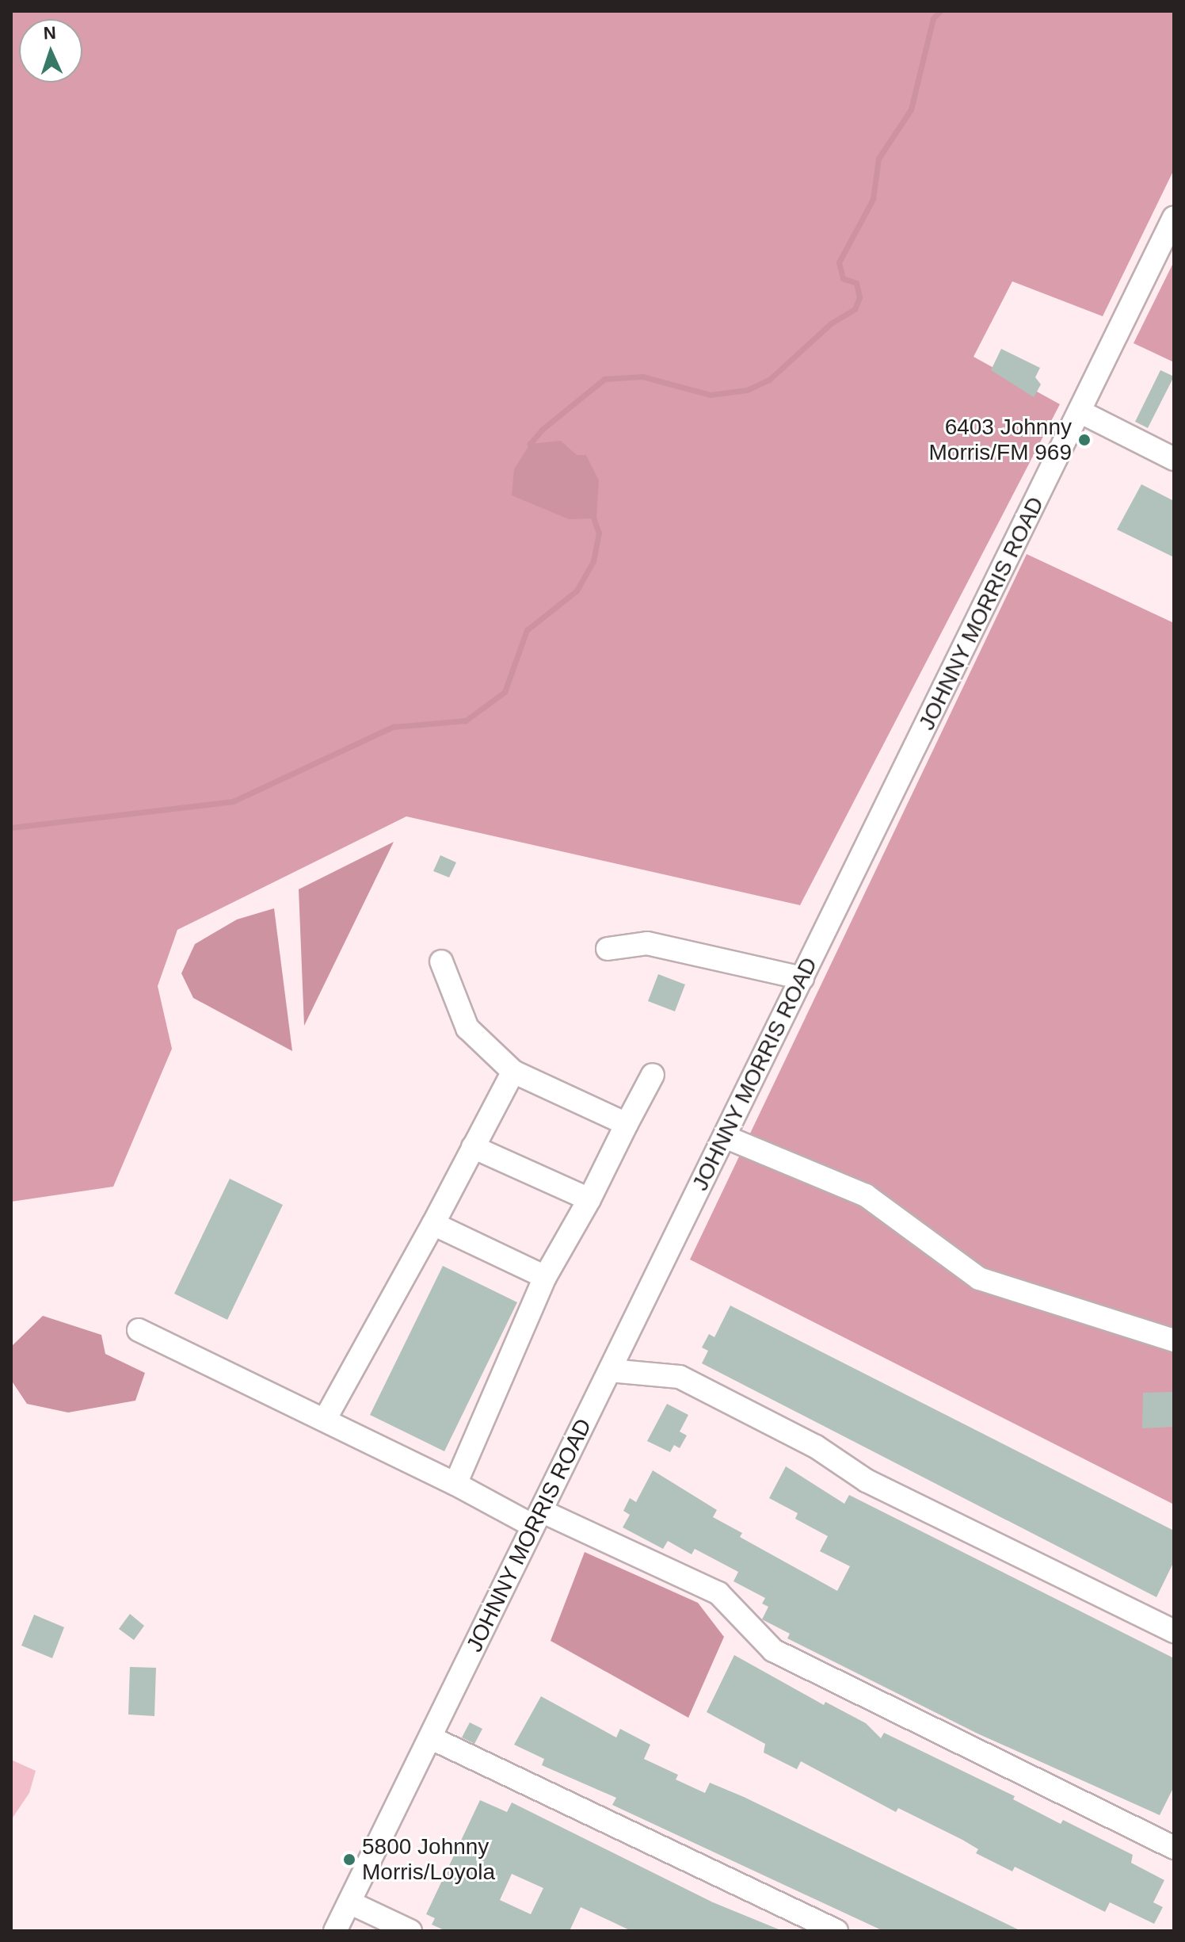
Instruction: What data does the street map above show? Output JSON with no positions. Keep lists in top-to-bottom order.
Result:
{
  "streets": {
    "street": ["JOHNNY MORRIS ROAD"]
  },
  "places": ["6403 Johnny Morris/FM 969", "5800 Johnny Morris/Loyola"],
  "north": "top"
}
